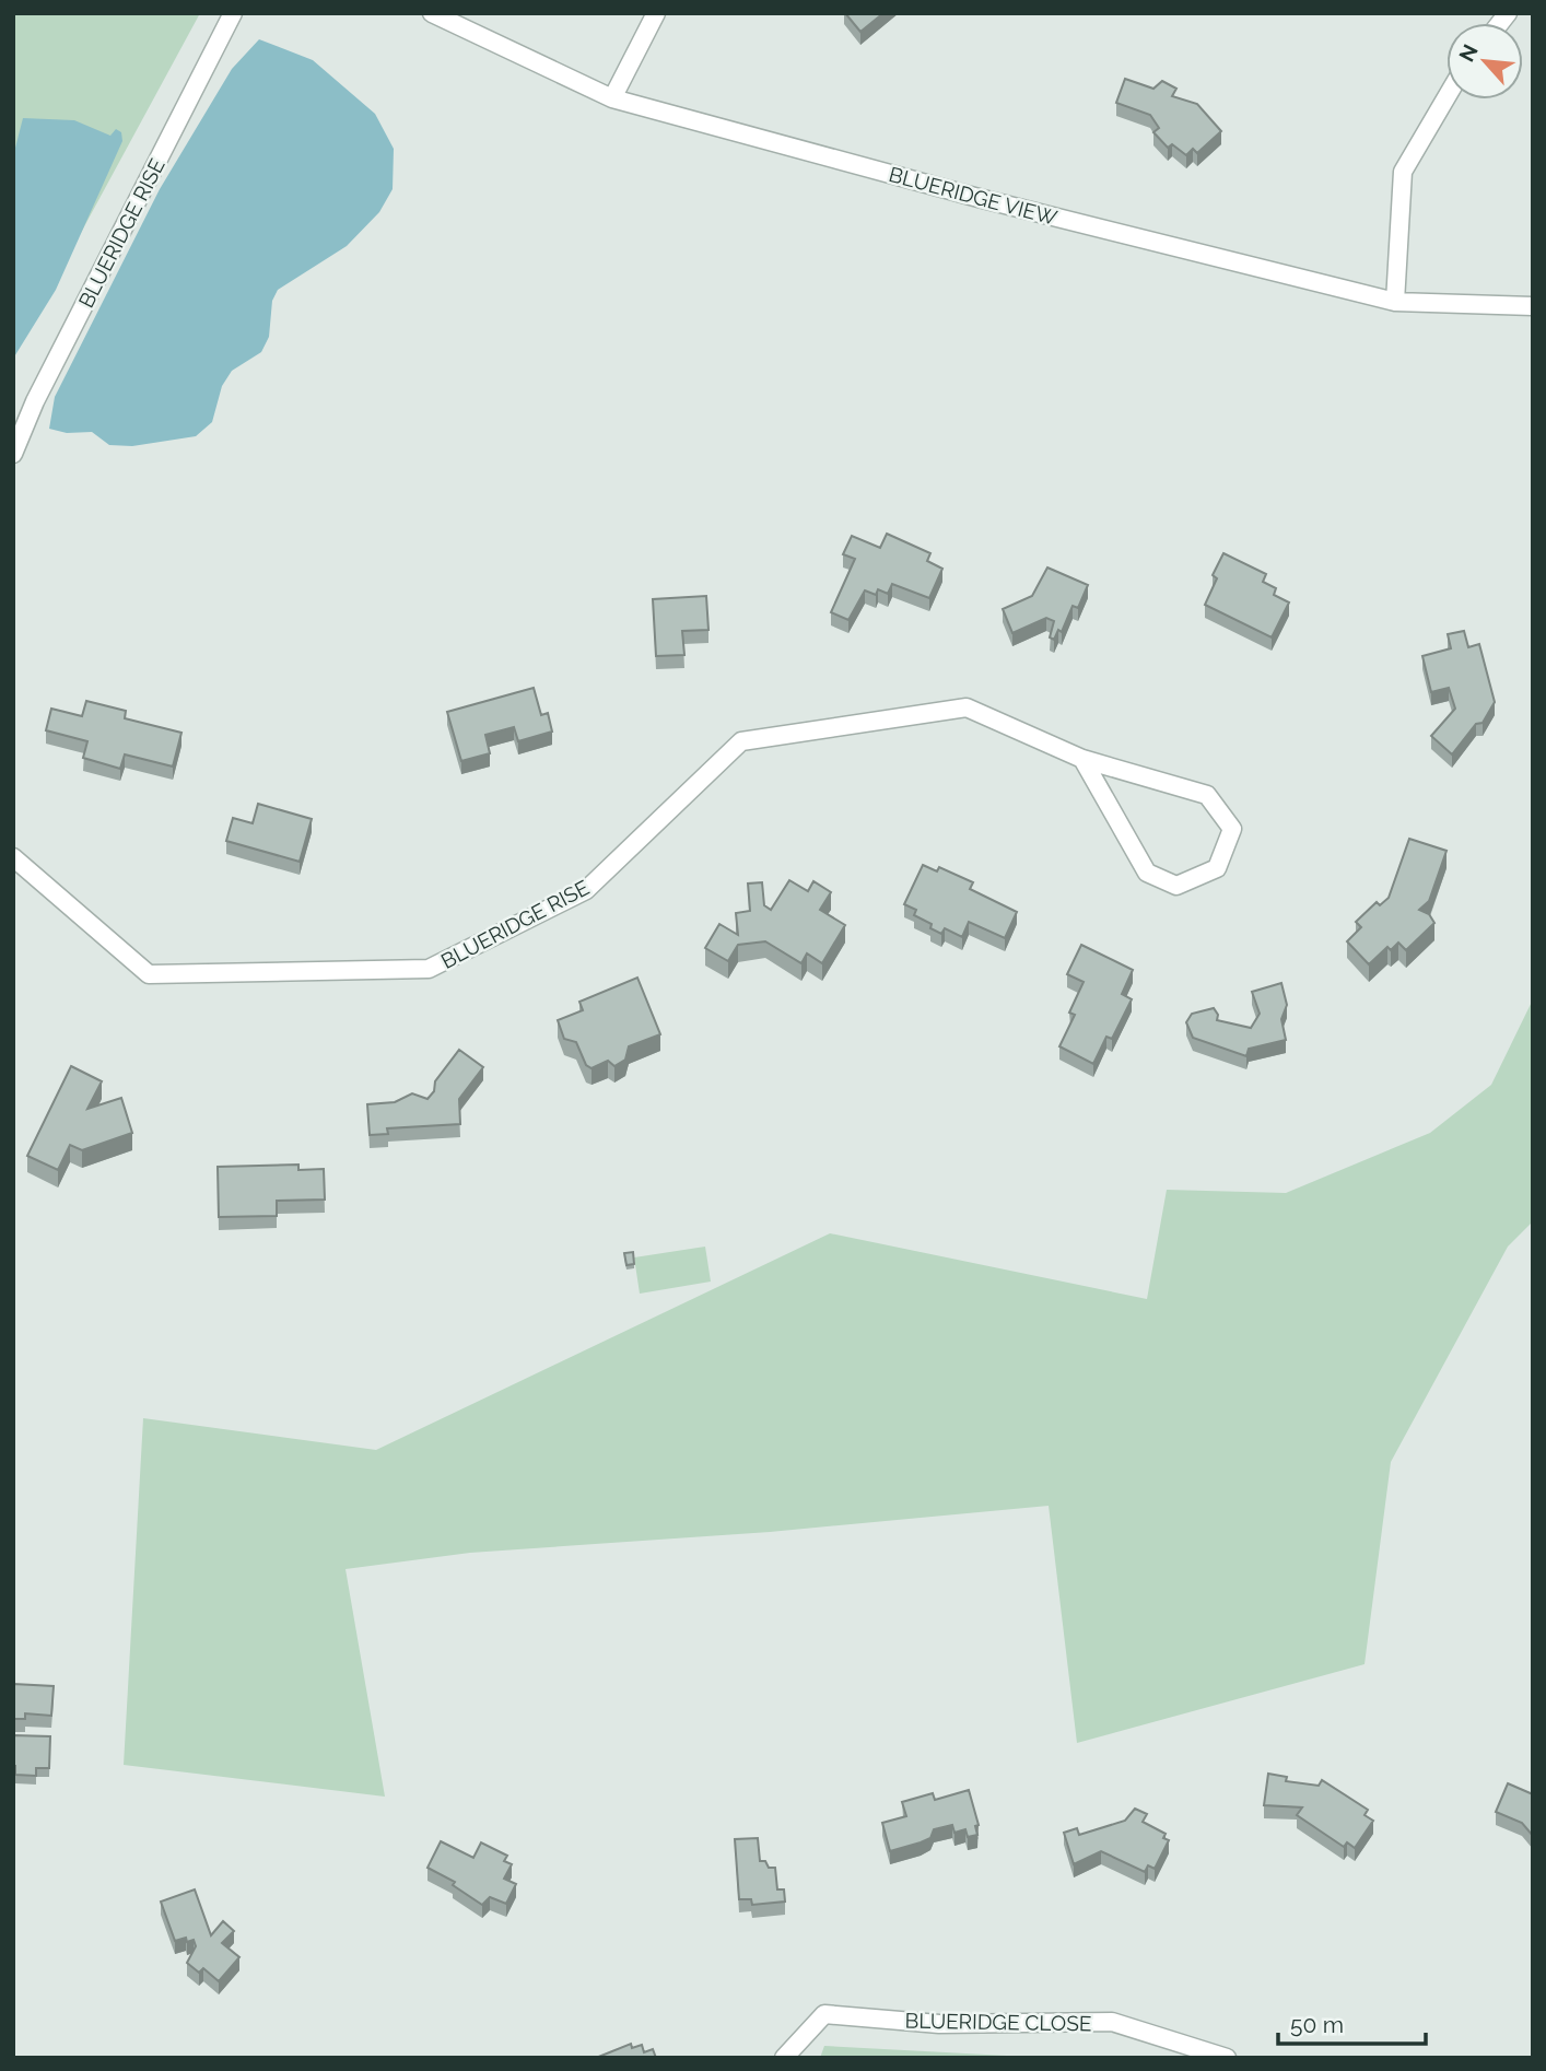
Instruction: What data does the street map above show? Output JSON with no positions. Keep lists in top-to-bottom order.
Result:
{
  "streets": {
    "street": ["BLUERIDGE VIEW", "BLUERIDGE RISE", "BLUERIDGE CLOSE"]
  },
  "scale_bar": "50 m",
  "north": "top left"
}
